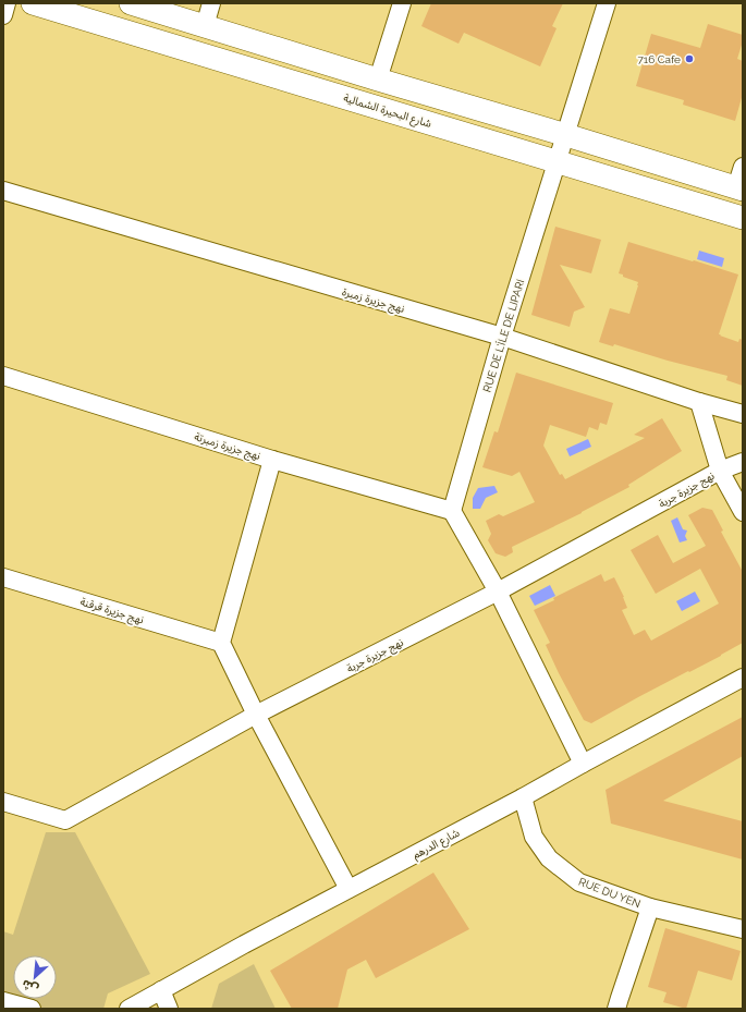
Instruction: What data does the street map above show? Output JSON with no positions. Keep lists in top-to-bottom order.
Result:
{
  "streets": {
    "main road": ["شارع البحيرة الشمالية"],
    "street": [
      "نهج جزيرة زمبرة",
      "RUE DE L'ÎLE DE LIPARI",
      "نهج جزيرة زمبرتة",
      "نهج جزيرة جربة",
      "نهج جزيرة قرقنة",
      "شارع الدرهم",
      "RUE DU YEN"
    ]
  },
  "crossings": [
    ["شارع البحيرة الشمالية", "RUE DE L'ÎLE DE LIPARI"],
    ["نهج جزيرة زمبرة", "RUE DE L'ÎLE DE LIPARI"],
    ["RUE DE L'ÎLE DE LIPARI", "نهج جزيرة زمبرتة"],
    ["شارع الدرهم", "RUE DU YEN"]
  ],
  "places": ["716 Cafe"],
  "north": "bottom left"
}
